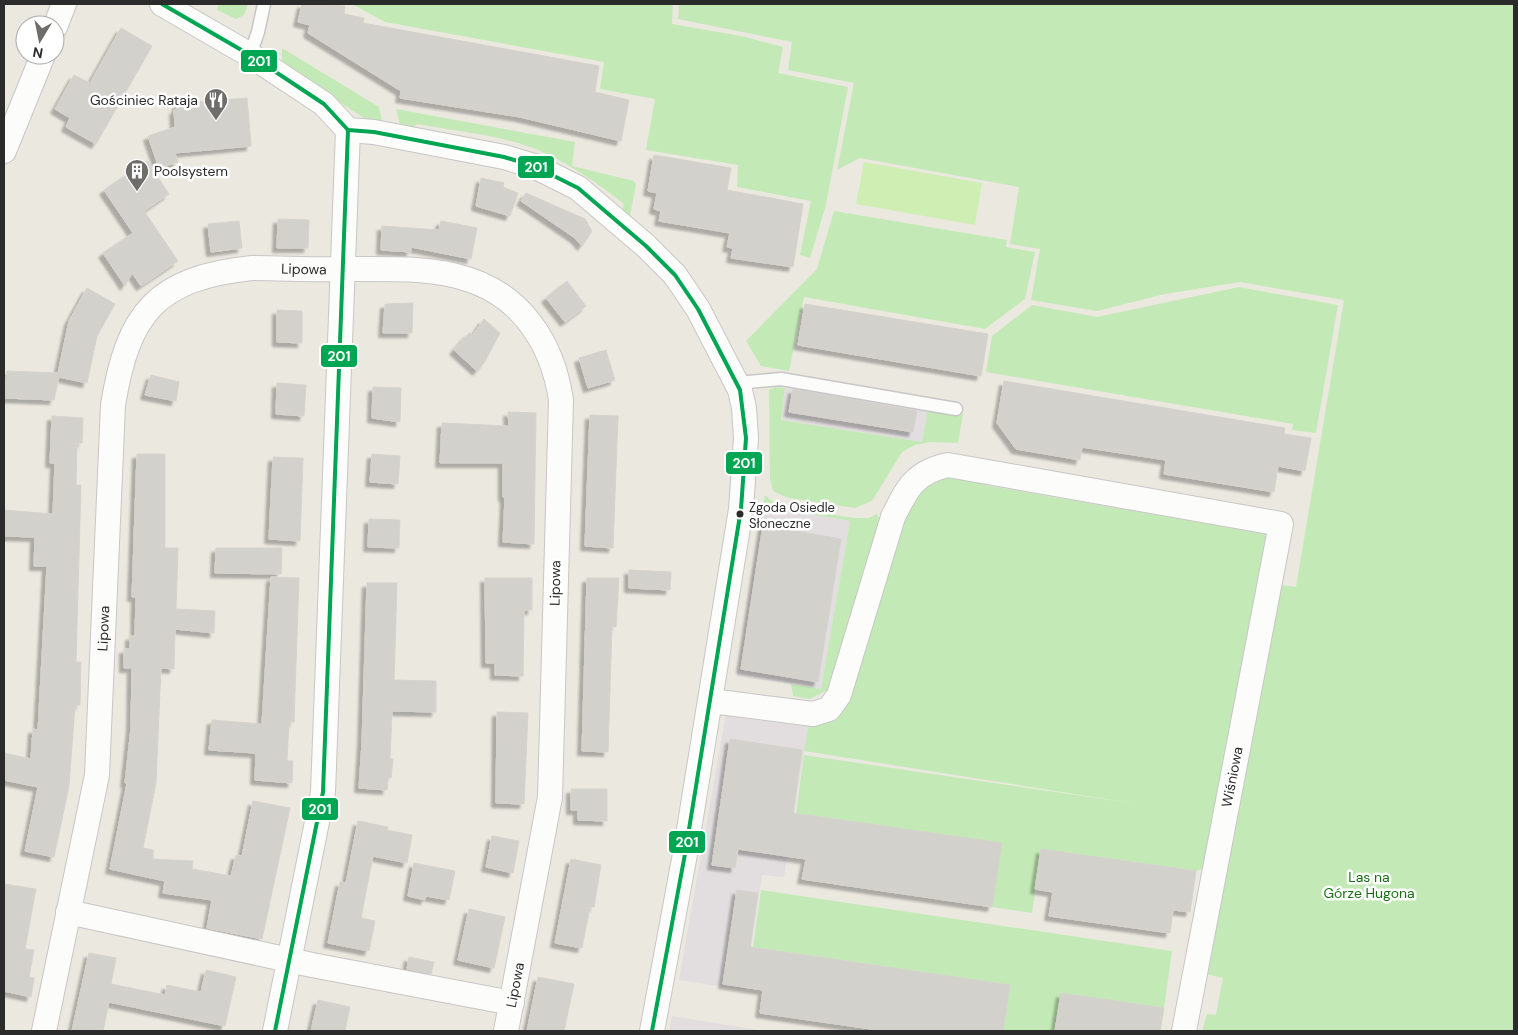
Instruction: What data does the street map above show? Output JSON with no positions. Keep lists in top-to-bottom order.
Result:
{
  "streets": {
    "street": ["Lipowa", "Wiśniowa"]
  },
  "parks": ["Las na Górze Hugona"],
  "places": {
    "restaurant": ["Gościniec Rataja"],
    "building": ["Poolsystem"],
    "other": ["Zgoda Osiedle Słoneczne"]
  },
  "lines": ["transit line 201"],
  "north": "bottom"
}
